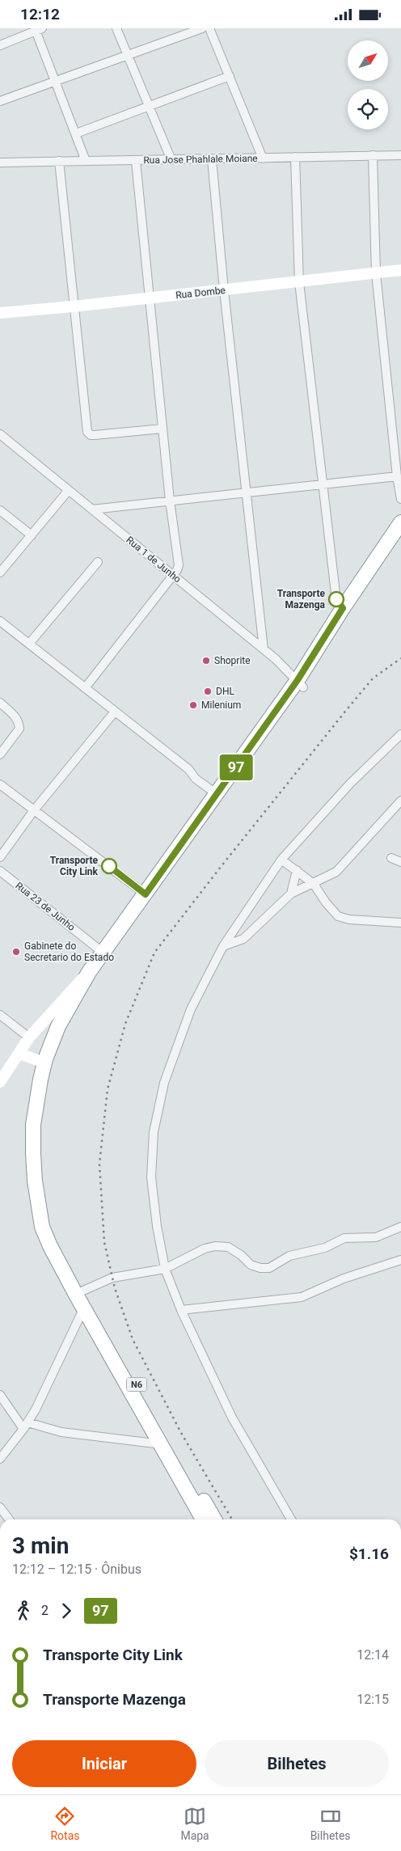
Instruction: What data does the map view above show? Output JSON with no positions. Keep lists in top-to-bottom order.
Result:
{
  "streets": {
    "highway": ["N6"],
    "street": [
      "Rua Jose Phahlale Moiane",
      "Rua Dombe",
      "Rua 1 de Junho",
      "Rua 23 de Junho"
    ]
  },
  "crossings": [
    ["Rua 1 de Junho", "N6"],
    ["Rua 23 de Junho", "N6"]
  ],
  "places": [
    "Transporte Mazenga",
    "Shoprite",
    "DHL",
    "Milenium",
    "Transporte City Link",
    "Gabinete do Secretario do Estado"
  ],
  "lines": ["bus line 97"],
  "north": "top right",
  "page": {
    "status": "12:12",
    "on_map": "97",
    "heading": ["3 min", "12:12 – 12:15 · Ônibus", "$1.16"],
    "legs": ["2", "97"],
    "list": [
      {
        "name": "Transporte City Link",
        "value": "12:14"
      },
      {
        "name": "Transporte Mazenga",
        "value": "12:15"
      }
    ],
    "buttons": ["Iniciar", "Bilhetes"],
    "tabs": ["Rotas", "Mapa", "Bilhetes"]
  }
}
